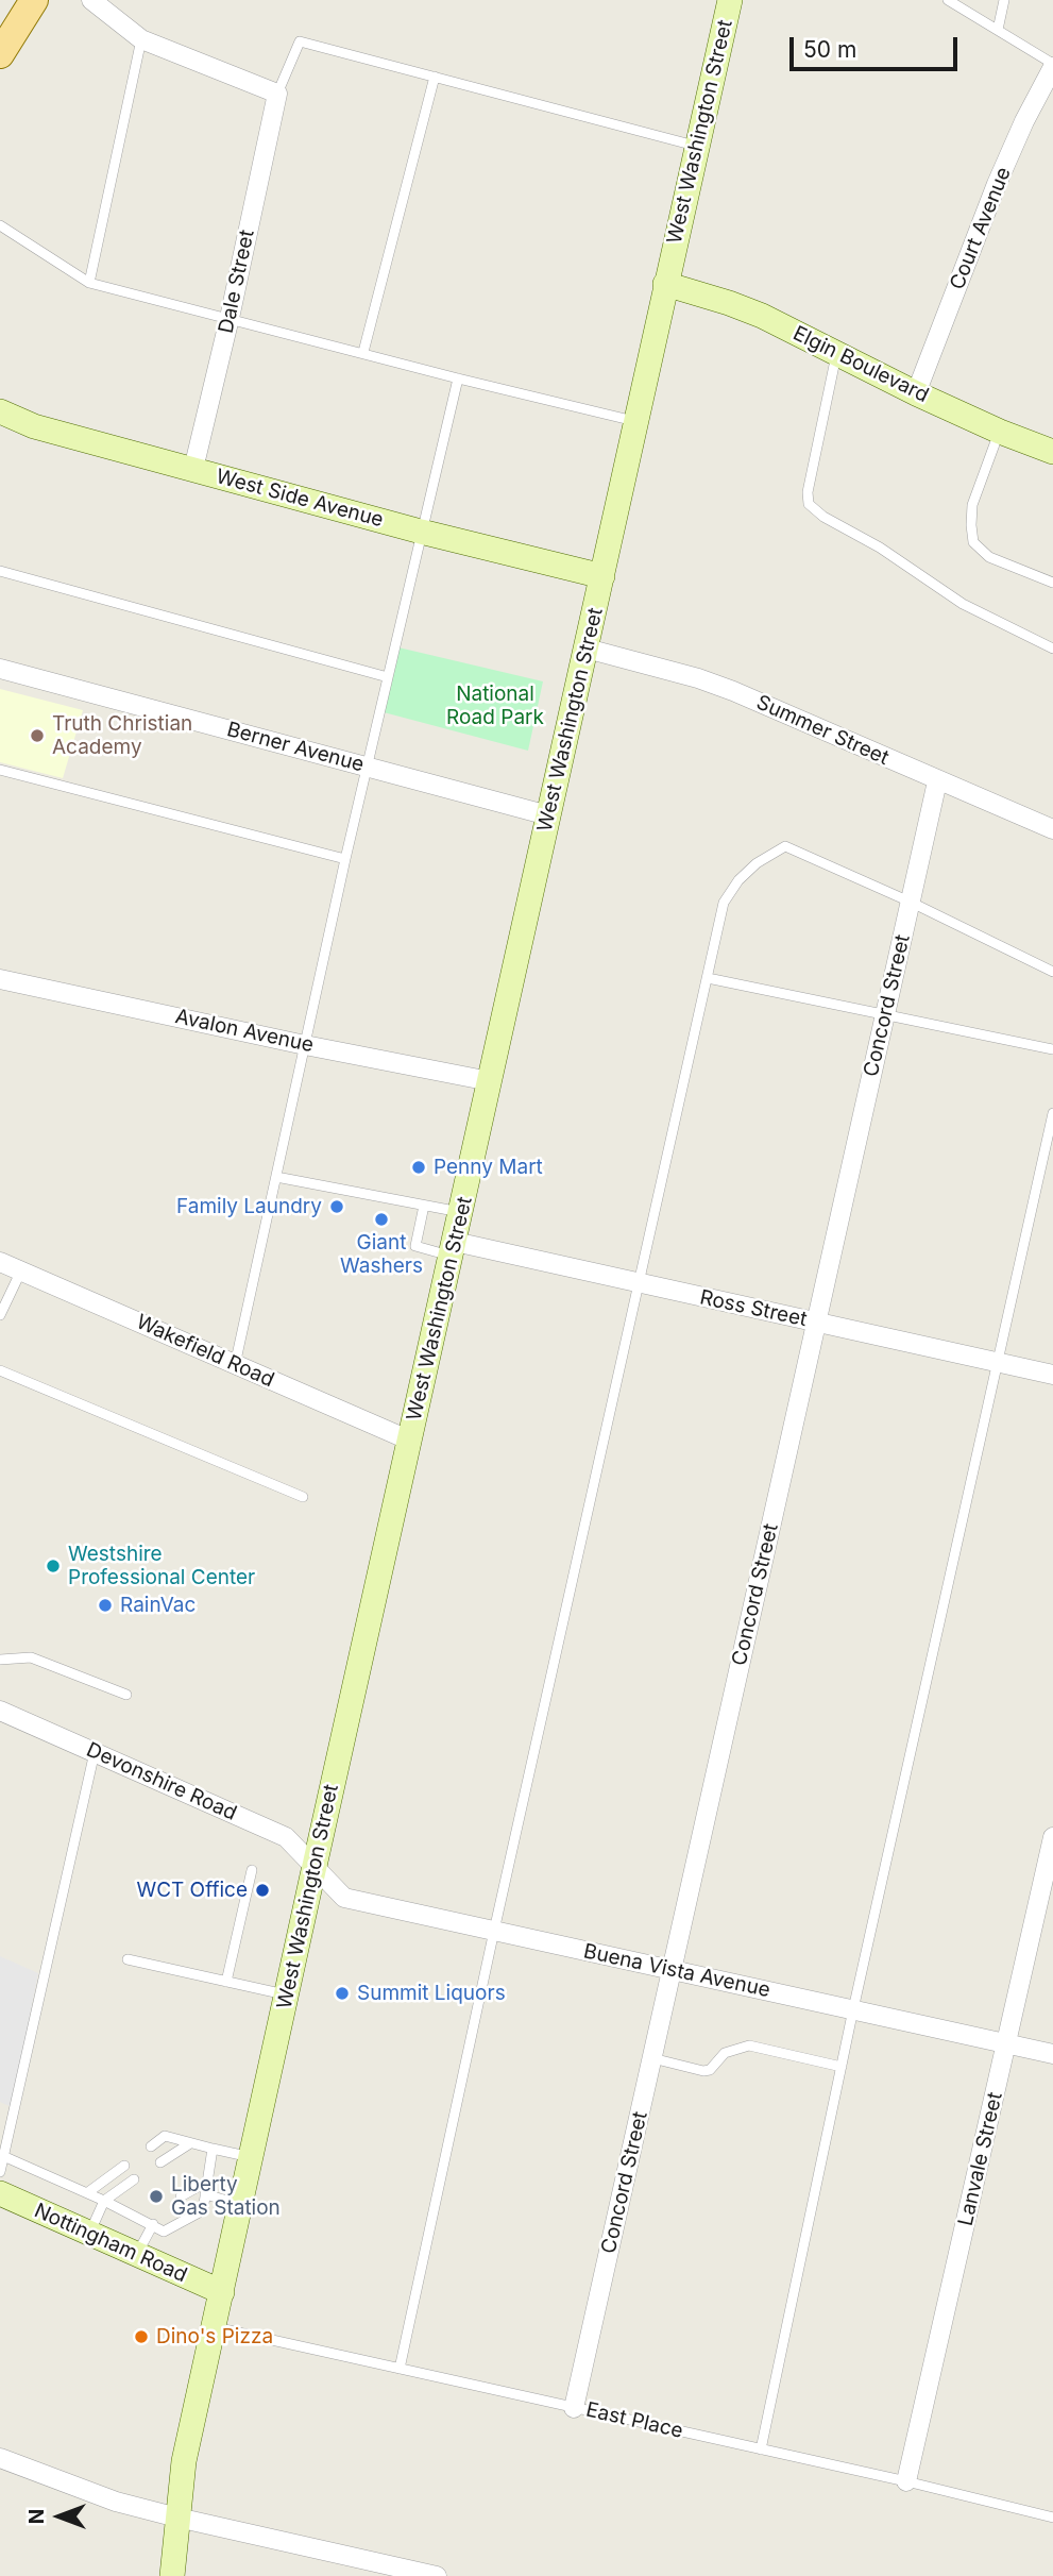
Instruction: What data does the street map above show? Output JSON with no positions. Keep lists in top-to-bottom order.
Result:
{
  "streets": {
    "street": [
      "West Washington Street",
      "Court Avenue",
      "Dale Street",
      "Elgin Boulevard",
      "West Side Avenue",
      "Summer Street",
      "Berner Avenue",
      "Concord Street",
      "Avalon Avenue",
      "Ross Street",
      "Wakefield Road",
      "Devonshire Road",
      "Buena Vista Avenue",
      "Lanvale Street",
      "Nottingham Road"
    ],
    "lane": ["East Place"]
  },
  "crossings": [
    ["West Washington Street", "Elgin Boulevard"],
    ["West Washington Street", "West Side Avenue"],
    ["West Washington Street", "Summer Street"],
    ["West Washington Street", "Berner Avenue"],
    ["West Washington Street", "Avalon Avenue"],
    ["West Washington Street", "Ross Street"],
    ["West Washington Street", "Wakefield Road"],
    ["West Washington Street", "Devonshire Road"],
    ["West Washington Street", "Buena Vista Avenue"],
    ["West Washington Street", "Nottingham Road"],
    ["West Washington Street", "East Place"],
    ["Court Avenue", "Elgin Boulevard"],
    ["Dale Street", "West Side Avenue"],
    ["Summer Street", "Concord Street"],
    ["Concord Street", "Ross Street"],
    ["Concord Street", "Buena Vista Avenue"],
    ["Concord Street", "East Place"],
    ["Devonshire Road", "Buena Vista Avenue"],
    ["Buena Vista Avenue", "Lanvale Street"],
    ["Lanvale Street", "East Place"]
  ],
  "parks": ["National Road Park"],
  "places": [
    "Truth Christian Academy",
    "Penny Mart",
    "Family Laundry",
    "Giant Washers",
    "Westshire Professional Center",
    "RainVac",
    "WCT Office",
    "Summit Liquors",
    "Liberty Gas Station",
    "Dino's Pizza"
  ],
  "scale_bar": "50 m",
  "north": "left"
}
